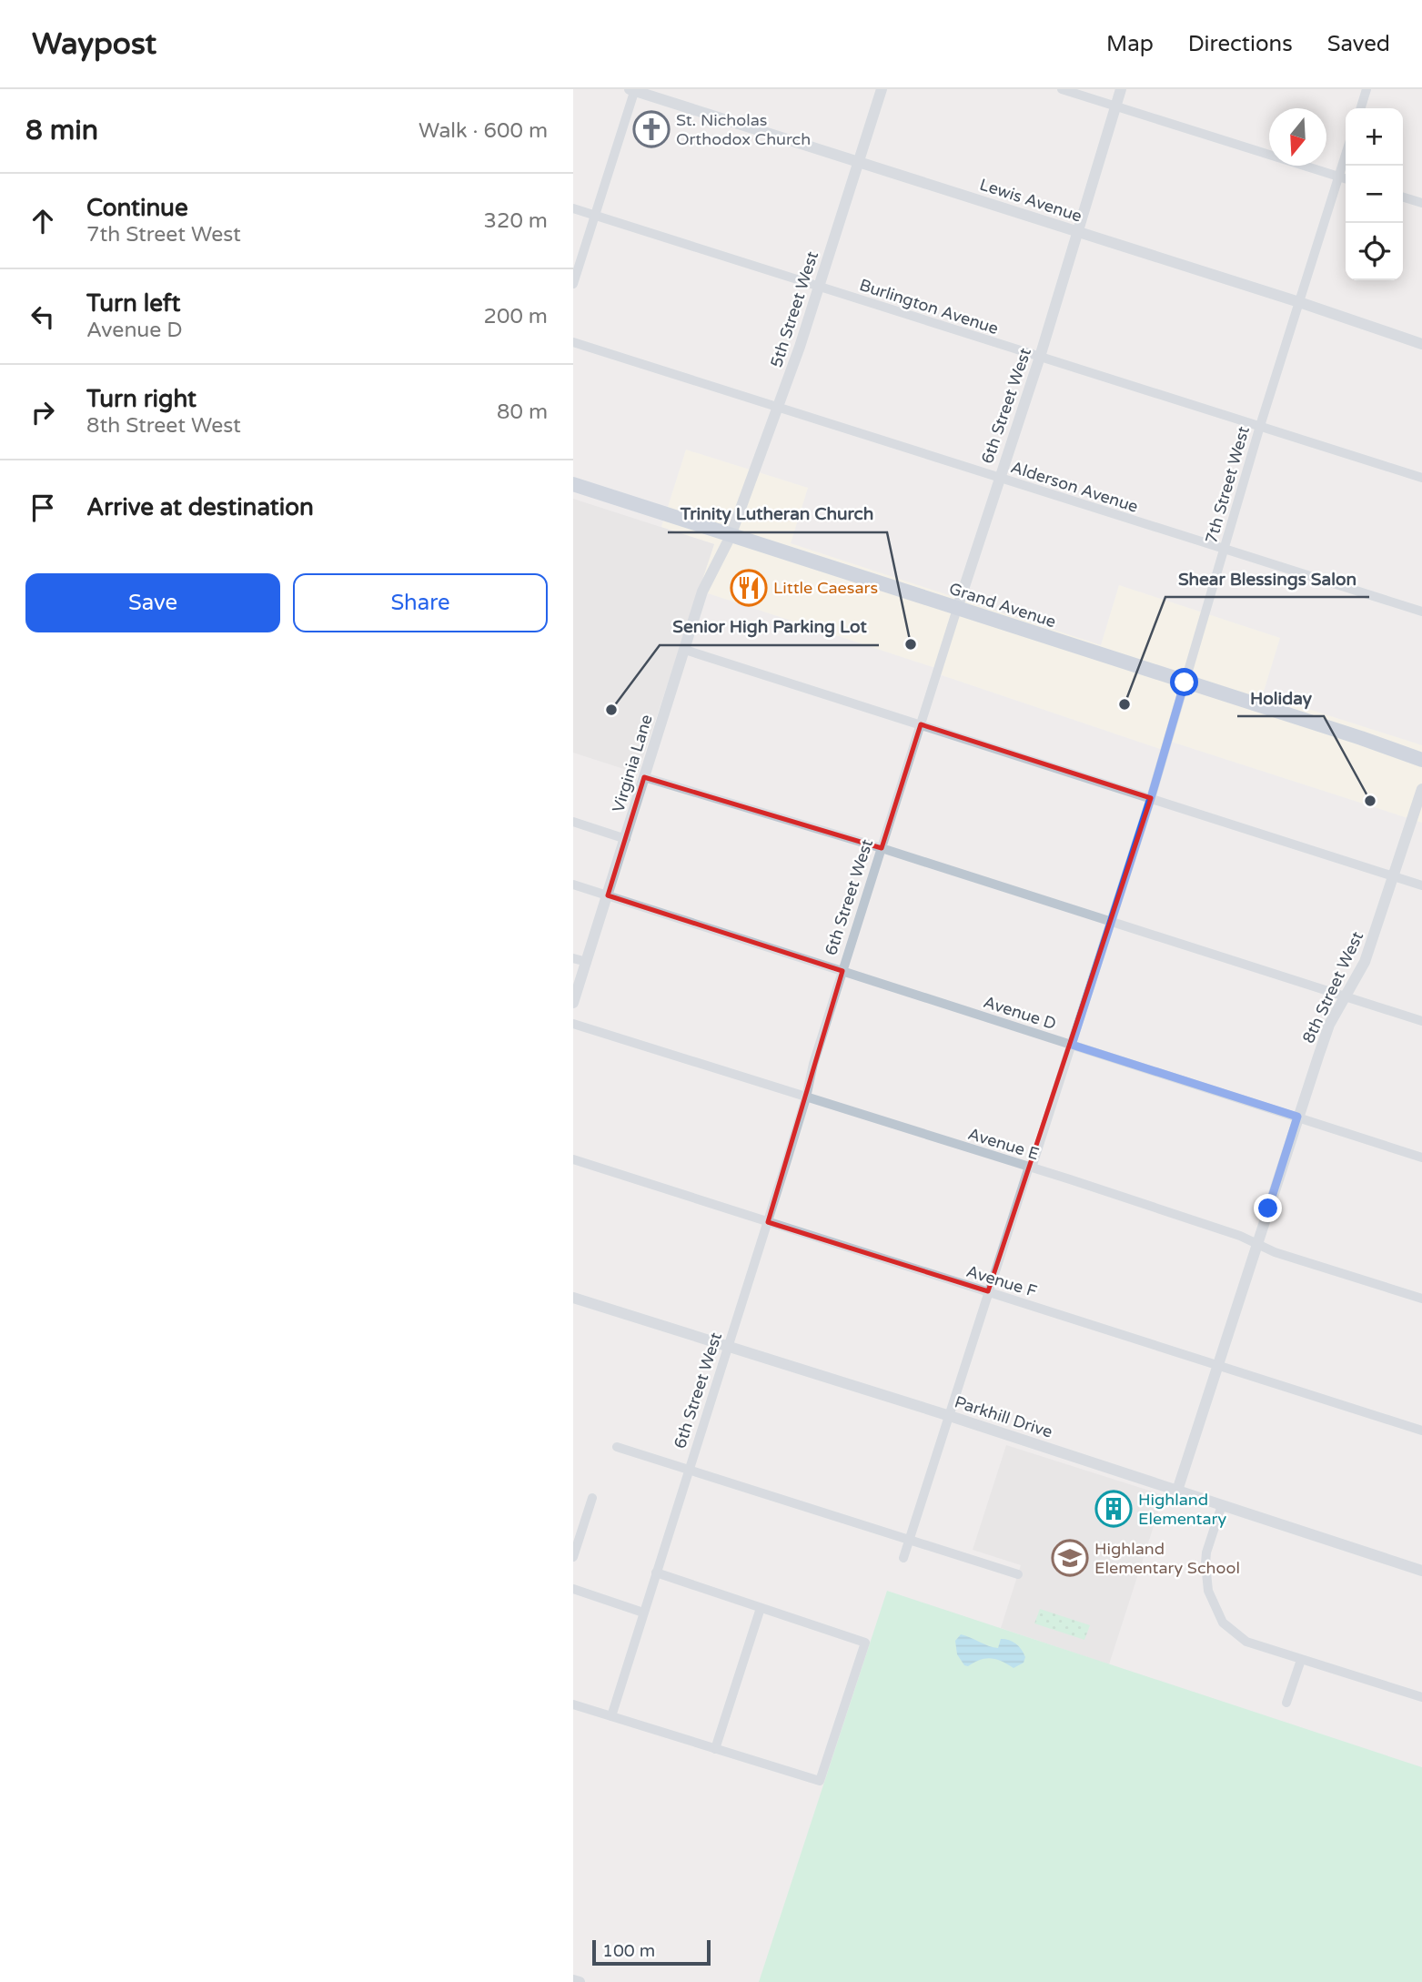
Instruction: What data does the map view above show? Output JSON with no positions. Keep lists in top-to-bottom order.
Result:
{
  "streets": {
    "main road": ["Grand Avenue"],
    "street": [
      "Lewis Avenue",
      "Burlington Avenue",
      "5th Street West",
      "6th Street West",
      "7th Street West",
      "Alderson Avenue",
      "Virginia Lane",
      "8th Street West",
      "Avenue D",
      "Avenue E",
      "Avenue F",
      "Parkhill Drive"
    ]
  },
  "crossings": [
    ["Lewis Avenue", "5th Street West"],
    ["Lewis Avenue", "6th Street West"],
    ["Lewis Avenue", "7th Street West"],
    ["Burlington Avenue", "5th Street West"],
    ["Burlington Avenue", "6th Street West"],
    ["Burlington Avenue", "7th Street West"],
    ["5th Street West", "Alderson Avenue"],
    ["5th Street West", "Grand Avenue"],
    ["5th Street West", "Virginia Lane"],
    ["6th Street West", "Alderson Avenue"],
    ["6th Street West", "Grand Avenue"],
    ["6th Street West", "Avenue D"],
    ["6th Street West", "Avenue E"],
    ["6th Street West", "Avenue F"],
    ["6th Street West", "Parkhill Drive"],
    ["7th Street West", "Alderson Avenue"],
    ["7th Street West", "Grand Avenue"],
    ["7th Street West", "Avenue D"],
    ["7th Street West", "Avenue E"],
    ["7th Street West", "Avenue F"],
    ["7th Street West", "Parkhill Drive"],
    ["Grand Avenue", "Virginia Lane"],
    ["Virginia Lane", "Avenue D"],
    ["8th Street West", "Avenue D"],
    ["8th Street West", "Avenue E"],
    ["8th Street West", "Avenue F"],
    ["8th Street West", "Parkhill Drive"]
  ],
  "places": {
    "church": ["St. Nicholas Orthodox Church"],
    "restaurant": ["Little Caesars"],
    "other": [
      "Trinity Lutheran Church",
      "Shear Blessings Salon",
      "Senior High Parking Lot",
      "Holiday"
    ],
    "building": ["Highland Elementary"],
    "school or university": ["Highland Elementary School"]
  },
  "scale_bar": "100 m",
  "north": "bottom",
  "page": {
    "header": "Waypost",
    "nav": ["Map", "Directions", "Saved"],
    "heading": ["8 min", "Walk · 600 m"],
    "map_buttons": ["+", "−"],
    "list": [
      ["Continue", "7th Street West", "320 m"],
      ["Turn left", "Avenue D", "200 m"],
      ["Turn right", "8th Street West", "80 m"],
      "Arrive at destination"
    ],
    "buttons": ["Save", "Share"],
    "scale": "100 m"
  }
}
